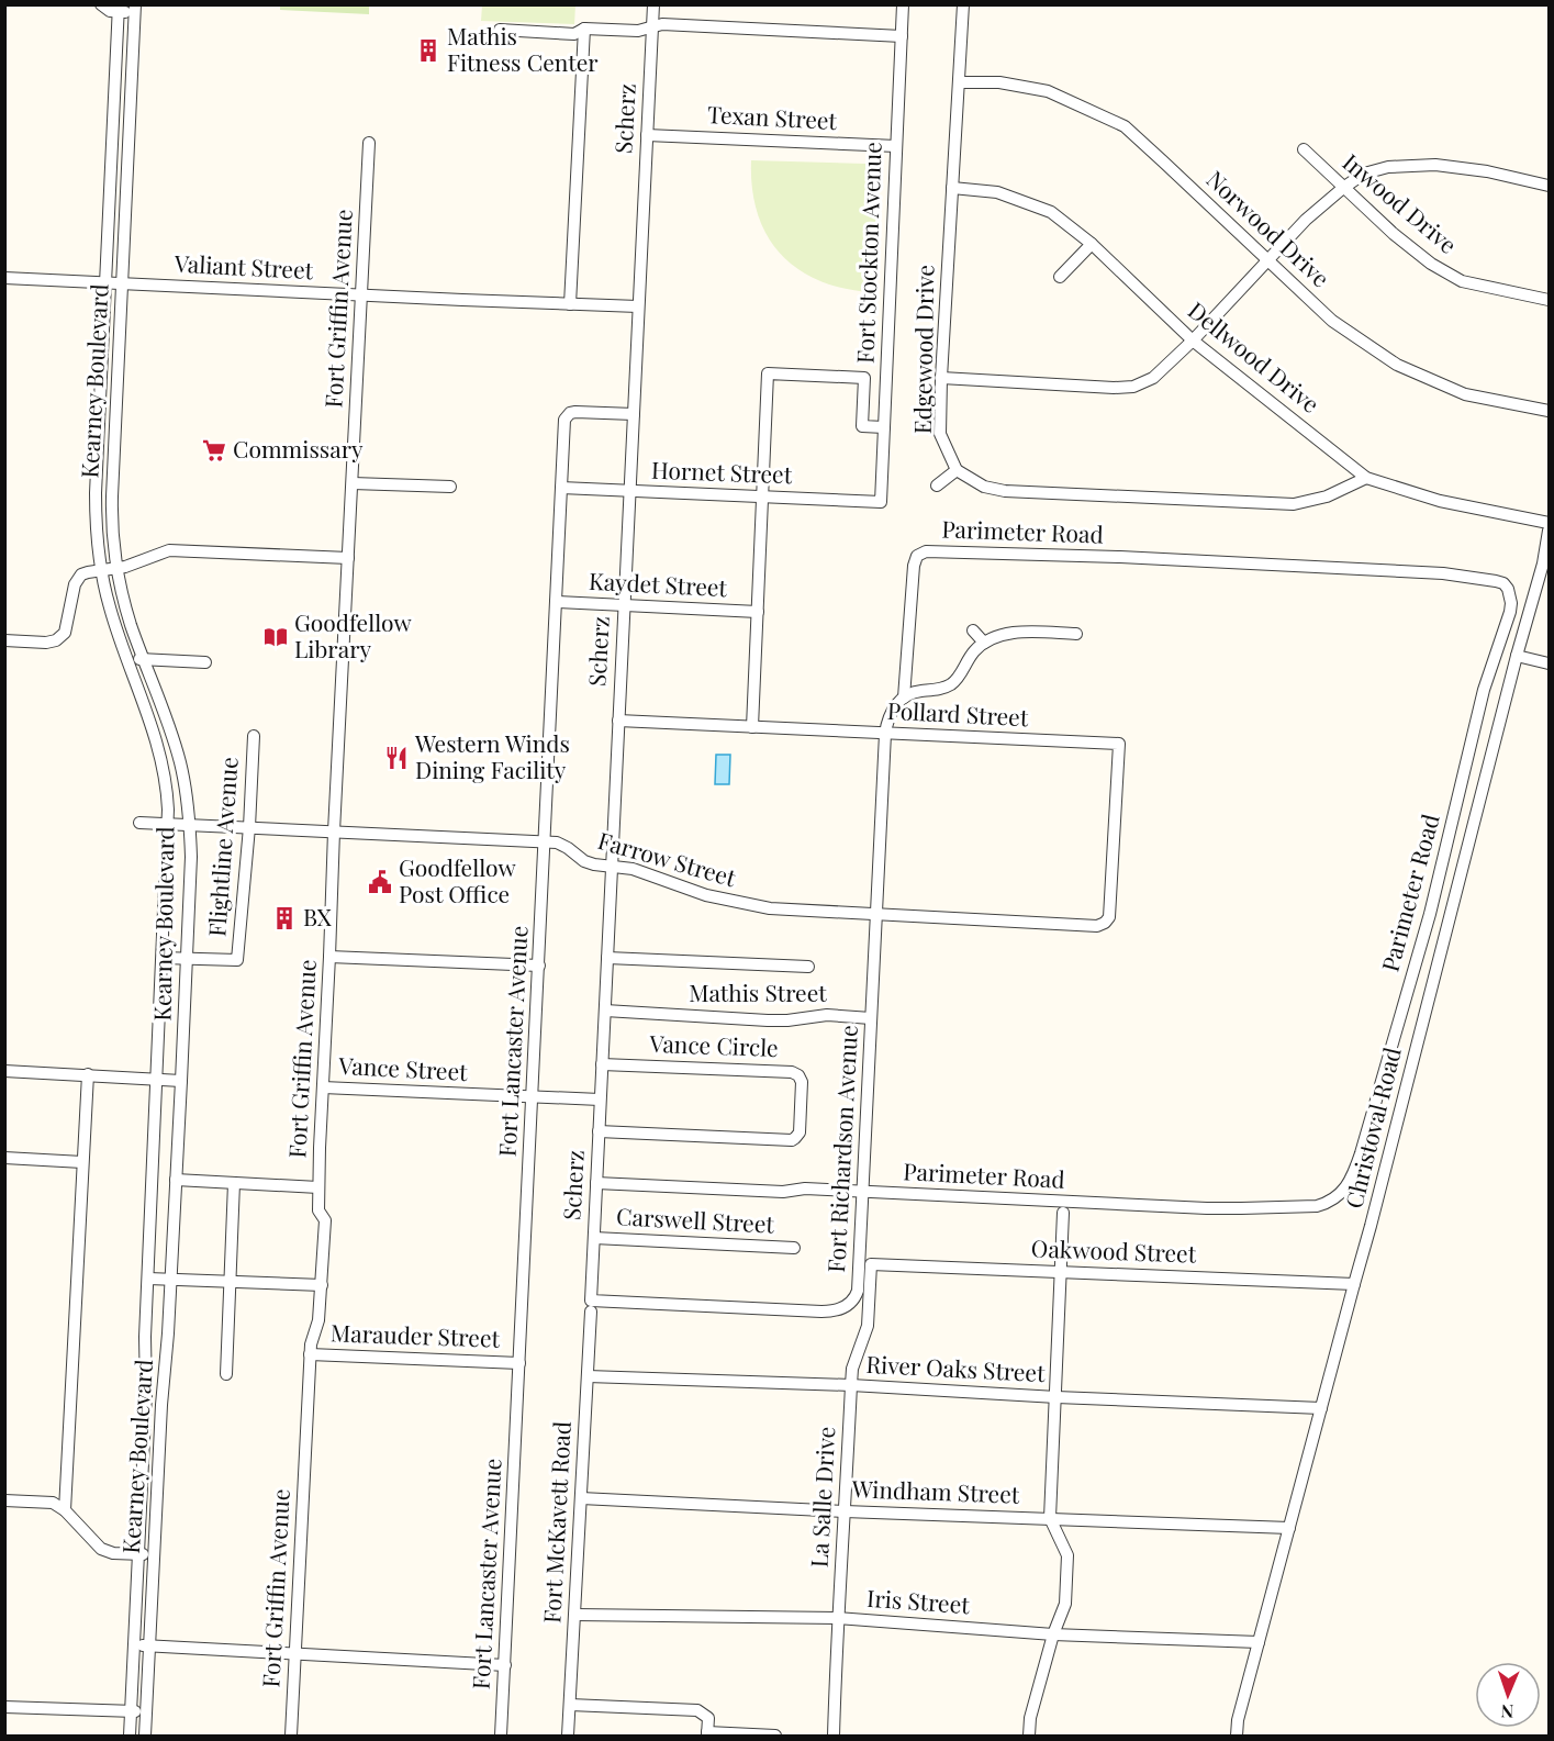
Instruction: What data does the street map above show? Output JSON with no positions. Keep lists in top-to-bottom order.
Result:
{
  "streets": {
    "street": [
      "Scherz",
      "Texan Street",
      "Inwood Drive",
      "Norwood Drive",
      "Fort Stockton Avenue",
      "Valiant Street",
      "Fort Griffin Avenue",
      "Edgewood Drive",
      "Dellwood Drive",
      "Kearney Boulevard",
      "Hornet Street",
      "Parimeter Road",
      "Kaydet Street",
      "Pollard Street",
      "Flightline Avenue",
      "Farrow Street",
      "Mathis Street",
      "Fort Lancaster Avenue",
      "Vance Circle",
      "Vance Street",
      "Christoval Road",
      "Fort Richardson Avenue",
      "Carswell Street",
      "Oakwood Street",
      "Marauder Street",
      "River Oaks Street",
      "Windham Street",
      "La Salle Drive",
      "Fort McKavett Road",
      "Iris Street"
    ]
  },
  "crossings": [
    ["Scherz", "Texan Street"],
    ["Scherz", "Valiant Street"],
    ["Scherz", "Hornet Street"],
    ["Scherz", "Parimeter Road"],
    ["Scherz", "Kaydet Street"],
    ["Scherz", "Pollard Street"],
    ["Scherz", "Farrow Street"],
    ["Scherz", "Mathis Street"],
    ["Scherz", "Fort Lancaster Avenue"],
    ["Scherz", "Vance Circle"],
    ["Scherz", "Vance Street"],
    ["Scherz", "Fort Richardson Avenue"],
    ["Scherz", "Carswell Street"],
    ["Scherz", "Fort McKavett Road"],
    ["Texan Street", "Fort Stockton Avenue"],
    ["Norwood Drive", "Edgewood Drive"],
    ["Fort Stockton Avenue", "Hornet Street"],
    ["Valiant Street", "Fort Griffin Avenue"],
    ["Valiant Street", "Kearney Boulevard"],
    ["Fort Griffin Avenue", "Farrow Street"],
    ["Fort Griffin Avenue", "Vance Street"],
    ["Fort Griffin Avenue", "Marauder Street"],
    ["Edgewood Drive", "Dellwood Drive"],
    ["Kearney Boulevard", "Flightline Avenue"],
    ["Kearney Boulevard", "Farrow Street"],
    ["Hornet Street", "Fort Lancaster Avenue"],
    ["Parimeter Road", "Fort Richardson Avenue"],
    ["Kaydet Street", "Fort Lancaster Avenue"],
    ["Pollard Street", "Farrow Street"],
    ["Pollard Street", "Fort Richardson Avenue"],
    ["Flightline Avenue", "Farrow Street"],
    ["Farrow Street", "Fort Lancaster Avenue"],
    ["Farrow Street", "Fort Richardson Avenue"],
    ["Mathis Street", "Fort Richardson Avenue"],
    ["Fort Lancaster Avenue", "Vance Street"],
    ["Fort Lancaster Avenue", "Marauder Street"],
    ["Christoval Road", "Oakwood Street"],
    ["Christoval Road", "River Oaks Street"],
    ["Christoval Road", "Windham Street"],
    ["Christoval Road", "Iris Street"],
    ["Fort Richardson Avenue", "Fort McKavett Road"],
    ["Oakwood Street", "La Salle Drive"],
    ["River Oaks Street", "La Salle Drive"],
    ["River Oaks Street", "Fort McKavett Road"],
    ["Windham Street", "La Salle Drive"],
    ["Windham Street", "Fort McKavett Road"],
    ["La Salle Drive", "Iris Street"],
    ["Fort McKavett Road", "Iris Street"]
  ],
  "places": {
    "building": ["Mathis Fitness Center", "BX"],
    "supermarket": ["Commissary"],
    "library": ["Goodfellow Library"],
    "restaurant": ["Western Winds Dining Facility"],
    "public building": ["Goodfellow Post Office"]
  },
  "north": "bottom"
}
